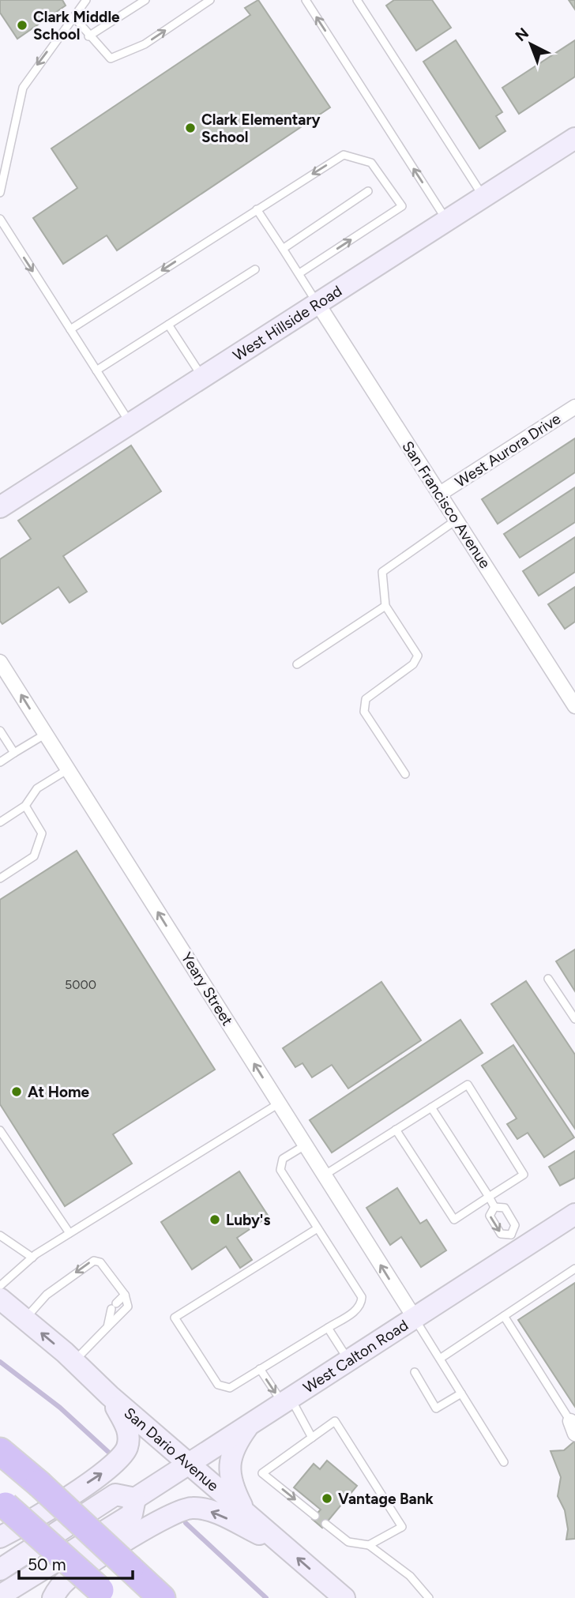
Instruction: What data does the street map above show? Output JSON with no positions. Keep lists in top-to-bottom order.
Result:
{
  "streets": {
    "main road": ["West Hillside Road", "West Calton Road", "San Dario Avenue"],
    "street": ["West Aurora Drive", "San Francisco Avenue", "Yeary Street"]
  },
  "crossings": [
    ["West Hillside Road", "San Francisco Avenue"],
    ["West Aurora Drive", "San Francisco Avenue"],
    ["Yeary Street", "West Calton Road"],
    ["West Calton Road", "San Dario Avenue"]
  ],
  "one_way": ["Yeary Street"],
  "places": [
    "Clark Middle School",
    "Clark Elementary School",
    "At Home",
    "Luby's",
    "Vantage Bank"
  ],
  "house_numbers": ["5000"],
  "scale_bar": "50 m",
  "north": "top left"
}
